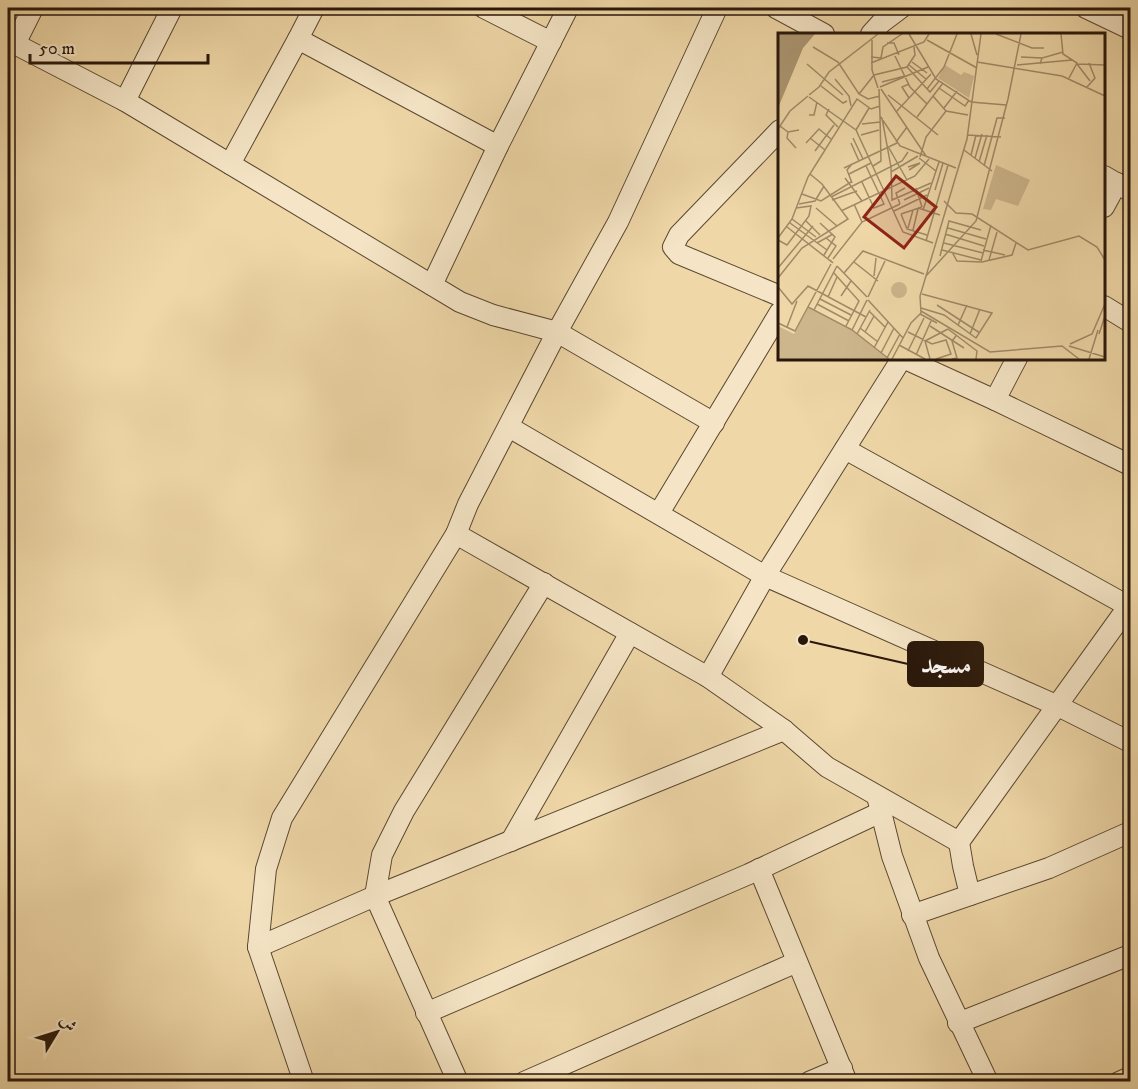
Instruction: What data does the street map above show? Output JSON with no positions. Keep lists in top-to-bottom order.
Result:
{
  "places": ["مسجد"],
  "scale_bar": "50 m",
  "north": "top right"
}
